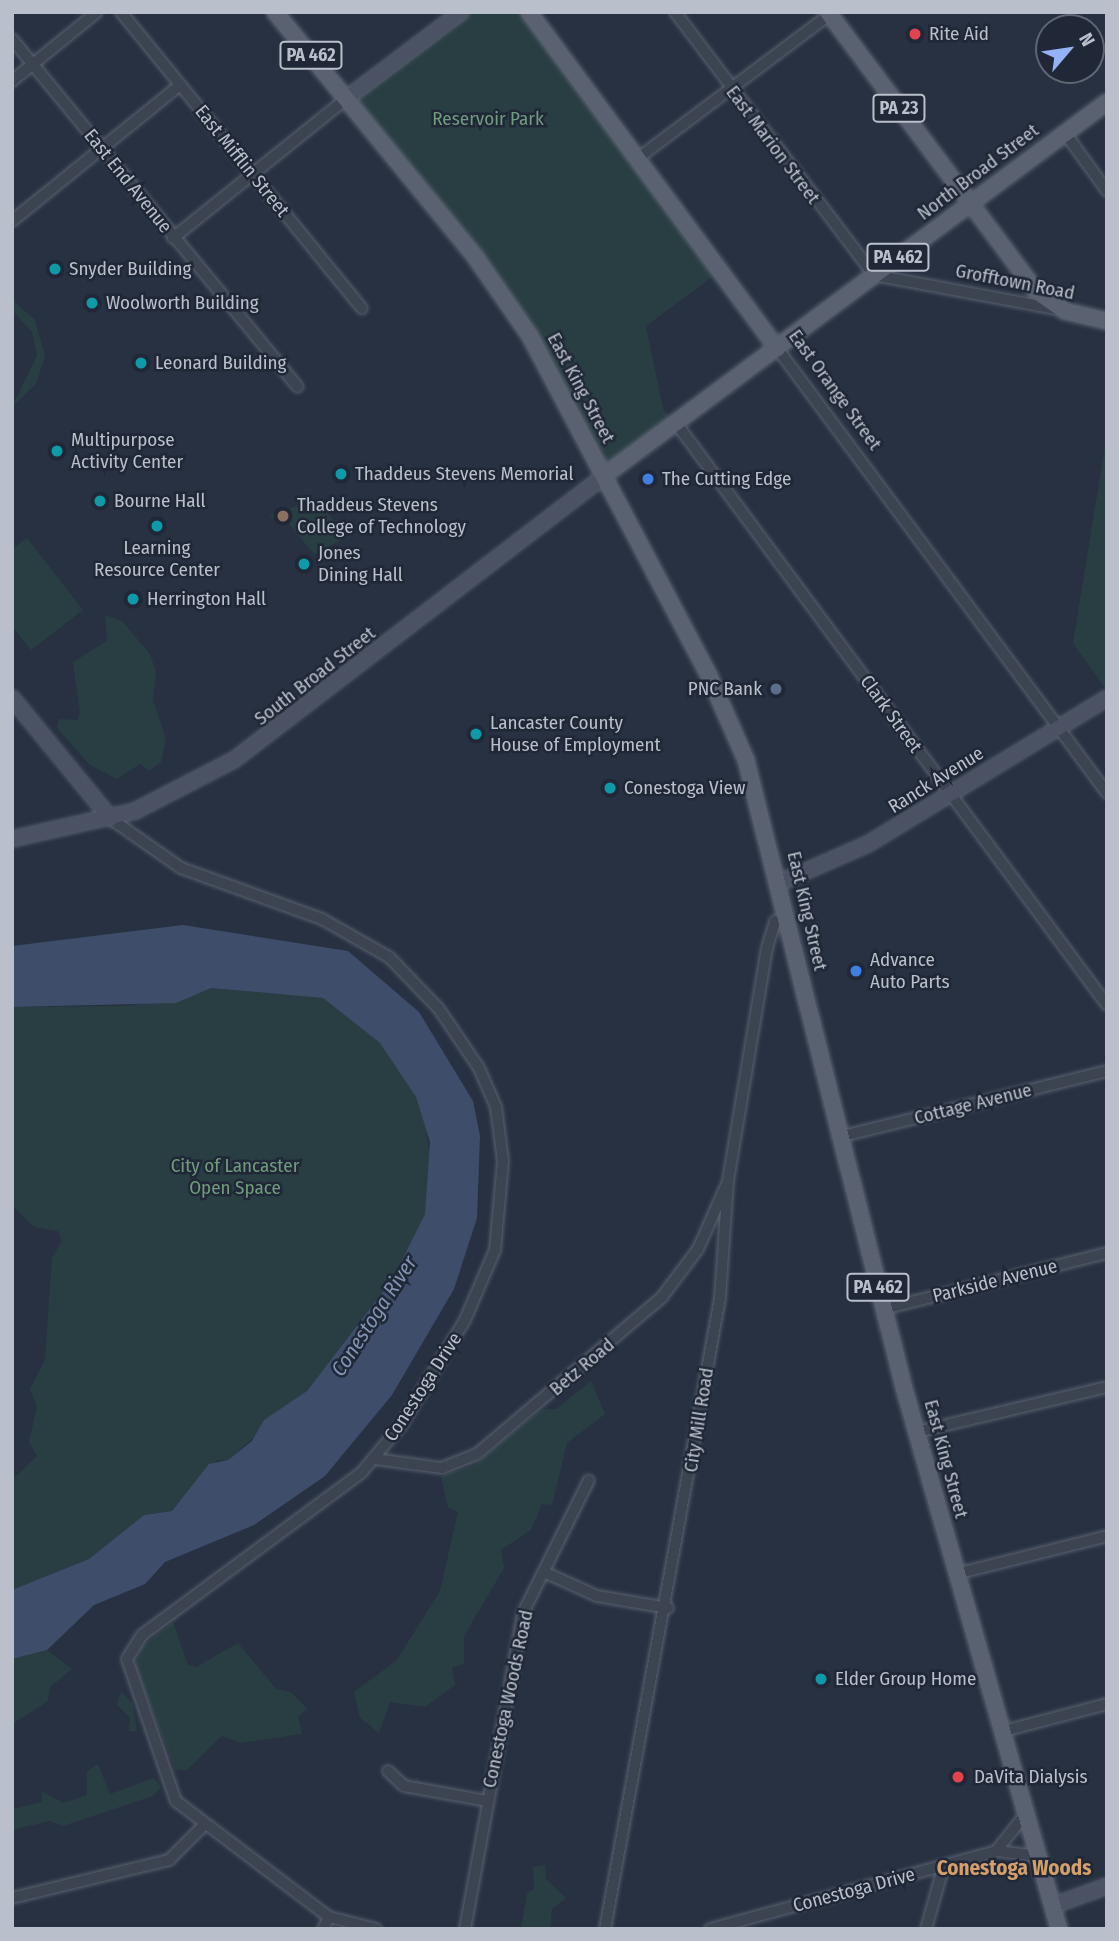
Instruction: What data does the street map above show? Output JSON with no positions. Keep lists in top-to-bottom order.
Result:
{
  "streets": {
    "main road": [
      "PA 462",
      "PA 23",
      "North Broad Street",
      "Grofftown Road",
      "East King Street",
      "East Orange Street",
      "South Broad Street",
      "Ranck Avenue"
    ],
    "street": [
      "East Marion Street",
      "East Mifflin Street",
      "East End Avenue",
      "Clark Street",
      "Cottage Avenue",
      "Parkside Avenue",
      "Betz Road",
      "Conestoga Drive",
      "City Mill Road",
      "Conestoga Woods Road"
    ]
  },
  "crossings": [
    ["PA 23", "North Broad Street"],
    ["PA 23", "Grofftown Road"],
    ["East Marion Street", "North Broad Street"],
    ["East Marion Street", "Grofftown Road"],
    ["North Broad Street", "Grofftown Road"],
    ["North Broad Street", "East King Street"],
    ["North Broad Street", "East Orange Street"],
    ["North Broad Street", "South Broad Street"],
    ["North Broad Street", "Clark Street"],
    ["East King Street", "South Broad Street"],
    ["East King Street", "Ranck Avenue"],
    ["East King Street", "Cottage Avenue"],
    ["East King Street", "Parkside Avenue"],
    ["East King Street", "Conestoga Drive"],
    ["East King Street", "City Mill Road"],
    ["East Orange Street", "Ranck Avenue"],
    ["South Broad Street", "Conestoga Drive"],
    ["Clark Street", "Ranck Avenue"],
    ["Betz Road", "Conestoga Drive"],
    ["Betz Road", "City Mill Road"]
  ],
  "districts": ["Conestoga Woods"],
  "water": ["Conestoga River"],
  "parks": ["Reservoir Park", "City of Lancaster Open Space"],
  "places": [
    "Rite Aid",
    "Snyder Building",
    "Woolworth Building",
    "Leonard Building",
    "Multipurpose Activity Center",
    "Thaddeus Stevens Memorial",
    "The Cutting Edge",
    "Bourne Hall",
    "Thaddeus Stevens College of Technology",
    "Learning Resource Center",
    "Jones Dining Hall",
    "Herrington Hall",
    "PNC Bank",
    "Lancaster County House of Employment",
    "Conestoga View",
    "Advance Auto Parts",
    "Elder Group Home",
    "DaVita Dialysis"
  ],
  "north": "top right"
}
